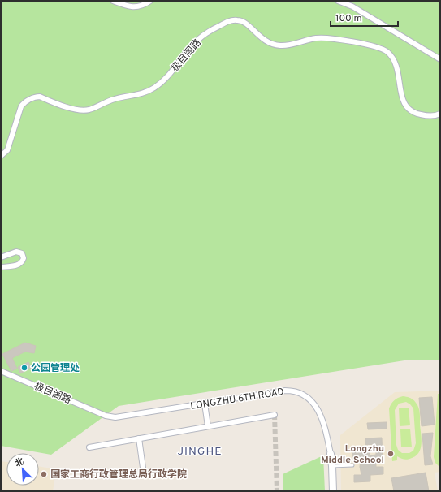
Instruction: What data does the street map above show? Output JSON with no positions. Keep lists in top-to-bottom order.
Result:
{
  "streets": {
    "street": ["极目阁路", "LONGZHU 6TH ROAD"]
  },
  "crossings": [
    ["极目阁路", "LONGZHU 6TH ROAD"]
  ],
  "districts": ["JINGHE"],
  "places": ["公园管理处", "Longzhu Middle School", "国家工商行政管理总局行政学院"],
  "scale_bar": "100 m",
  "north": "top left"
}
